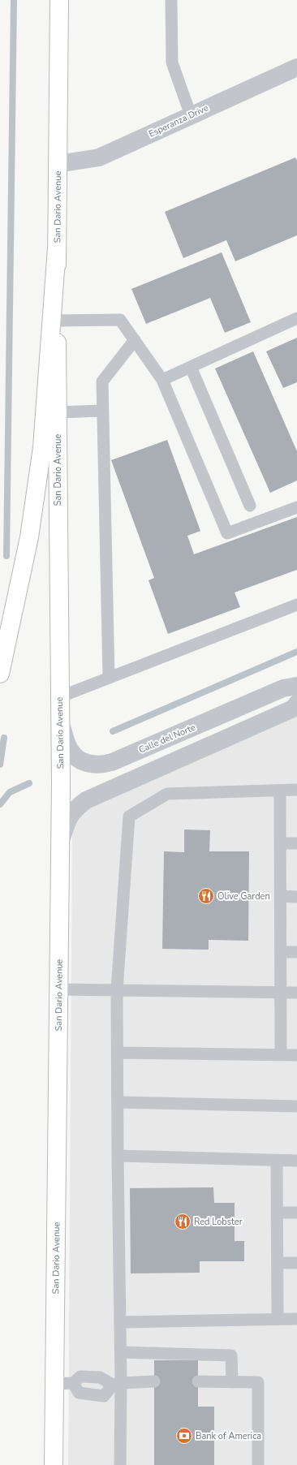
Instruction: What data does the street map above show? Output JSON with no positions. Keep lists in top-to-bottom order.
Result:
{
  "streets": {
    "main road": ["San Dario Avenue"],
    "street": ["Esperanza Drive", "Calle del Norte"]
  },
  "crossings": [
    ["Esperanza Drive", "San Dario Avenue"],
    ["San Dario Avenue", "Calle del Norte"]
  ],
  "places": {
    "restaurant": ["Olive Garden", "Red Lobster"],
    "bank": ["Bank of America"]
  }
}
